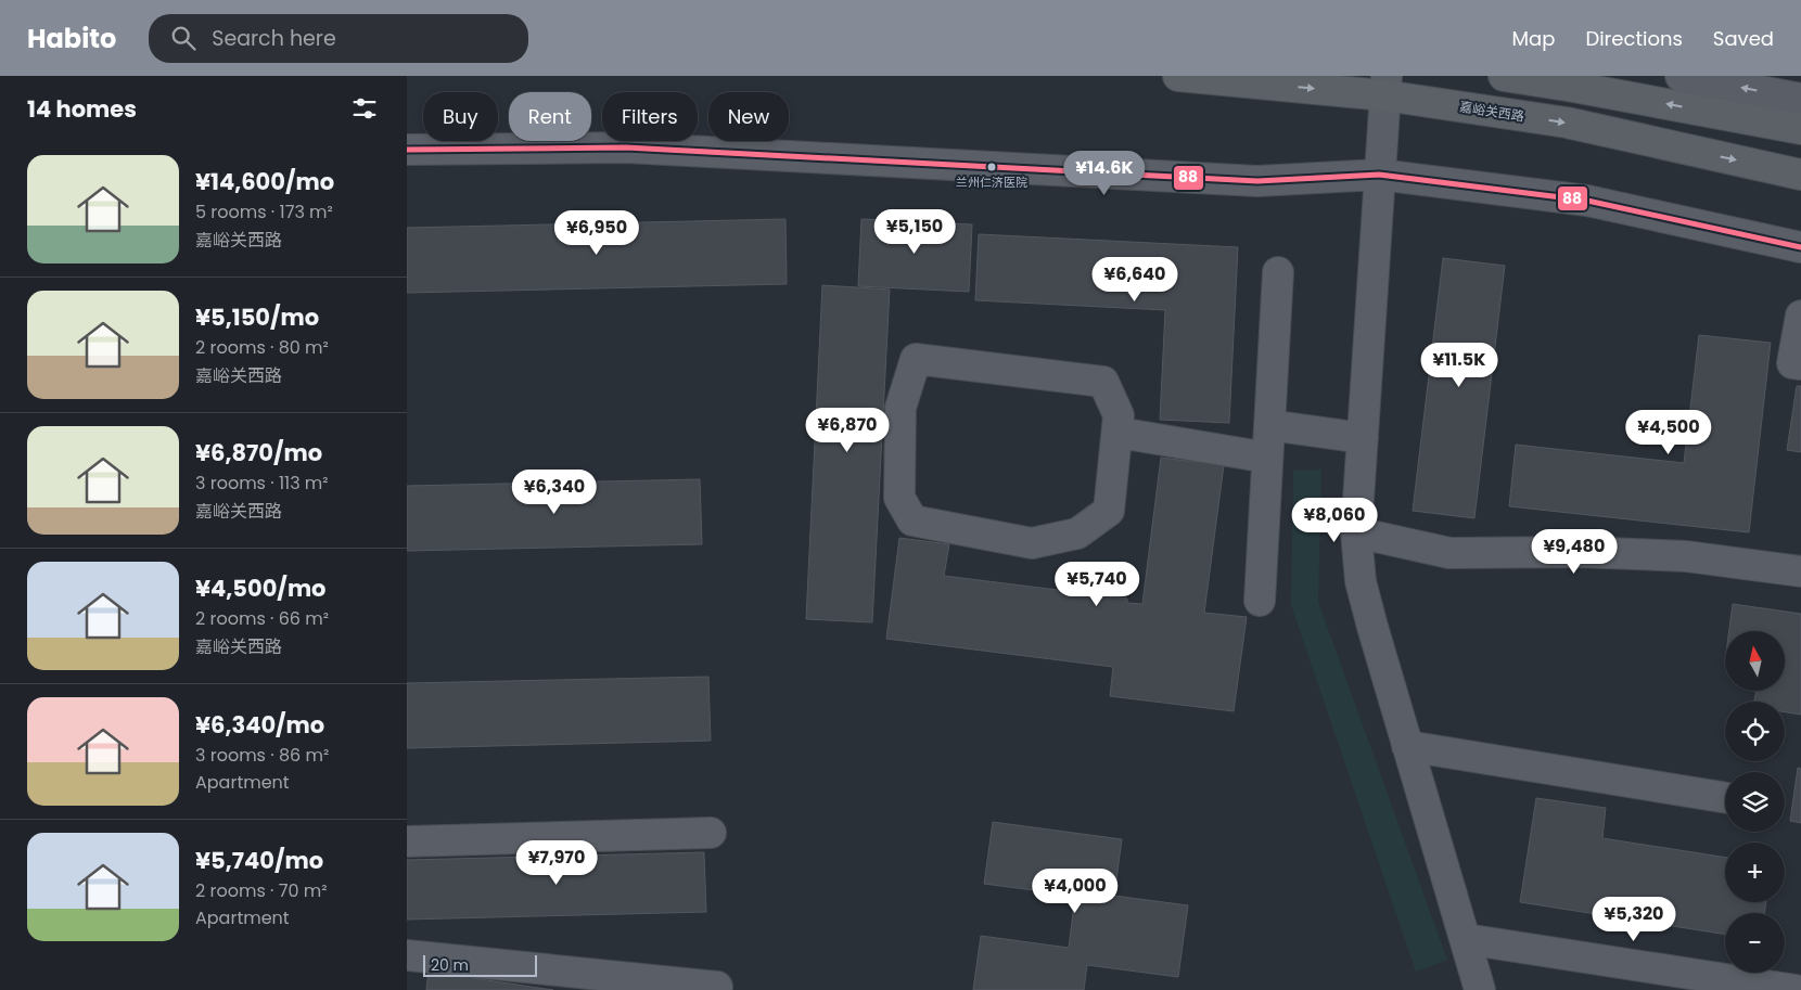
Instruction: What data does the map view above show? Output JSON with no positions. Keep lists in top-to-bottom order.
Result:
{
  "streets": {
    "main road": ["嘉峪关西路"]
  },
  "places": ["兰州仁济医院"],
  "lines": ["transit line 88"],
  "scale_bar": "20 m",
  "north": "top",
  "page": {
    "header": "Habito",
    "search": "Search here",
    "nav": ["Map", "Directions", "Saved"],
    "heading": "14 homes",
    "chip": [
      "Buy",
      "Rent",
      "Filters",
      "New"
    ],
    "list": [
      {
        "name": "¥14,600/mo",
        "note": "5 rooms · 173 m² · 嘉峪关西路"
      },
      {
        "name": "¥5,150/mo",
        "note": "2 rooms · 80 m² · 嘉峪关西路"
      },
      {
        "name": "¥6,870/mo",
        "note": "3 rooms · 113 m² · 嘉峪关西路"
      },
      {
        "name": "¥4,500/mo",
        "note": "2 rooms · 66 m² · 嘉峪关西路"
      },
      {
        "name": "¥6,340/mo",
        "note": "3 rooms · 86 m² · Apartment"
      },
      {
        "name": "¥5,740/mo",
        "note": "2 rooms · 70 m² · Apartment"
      }
    ],
    "price": [
      "¥14.6K",
      "¥5,150",
      "¥6,950",
      "¥6,640",
      "¥11.5K",
      "¥6,870",
      "¥4,500",
      "¥6,340",
      "¥8,060",
      "¥9,480",
      "¥5,740",
      "¥7,970",
      "¥4,000",
      "¥5,320"
    ],
    "map_buttons": ["+", "−"],
    "scale": "20 m"
  }
}
